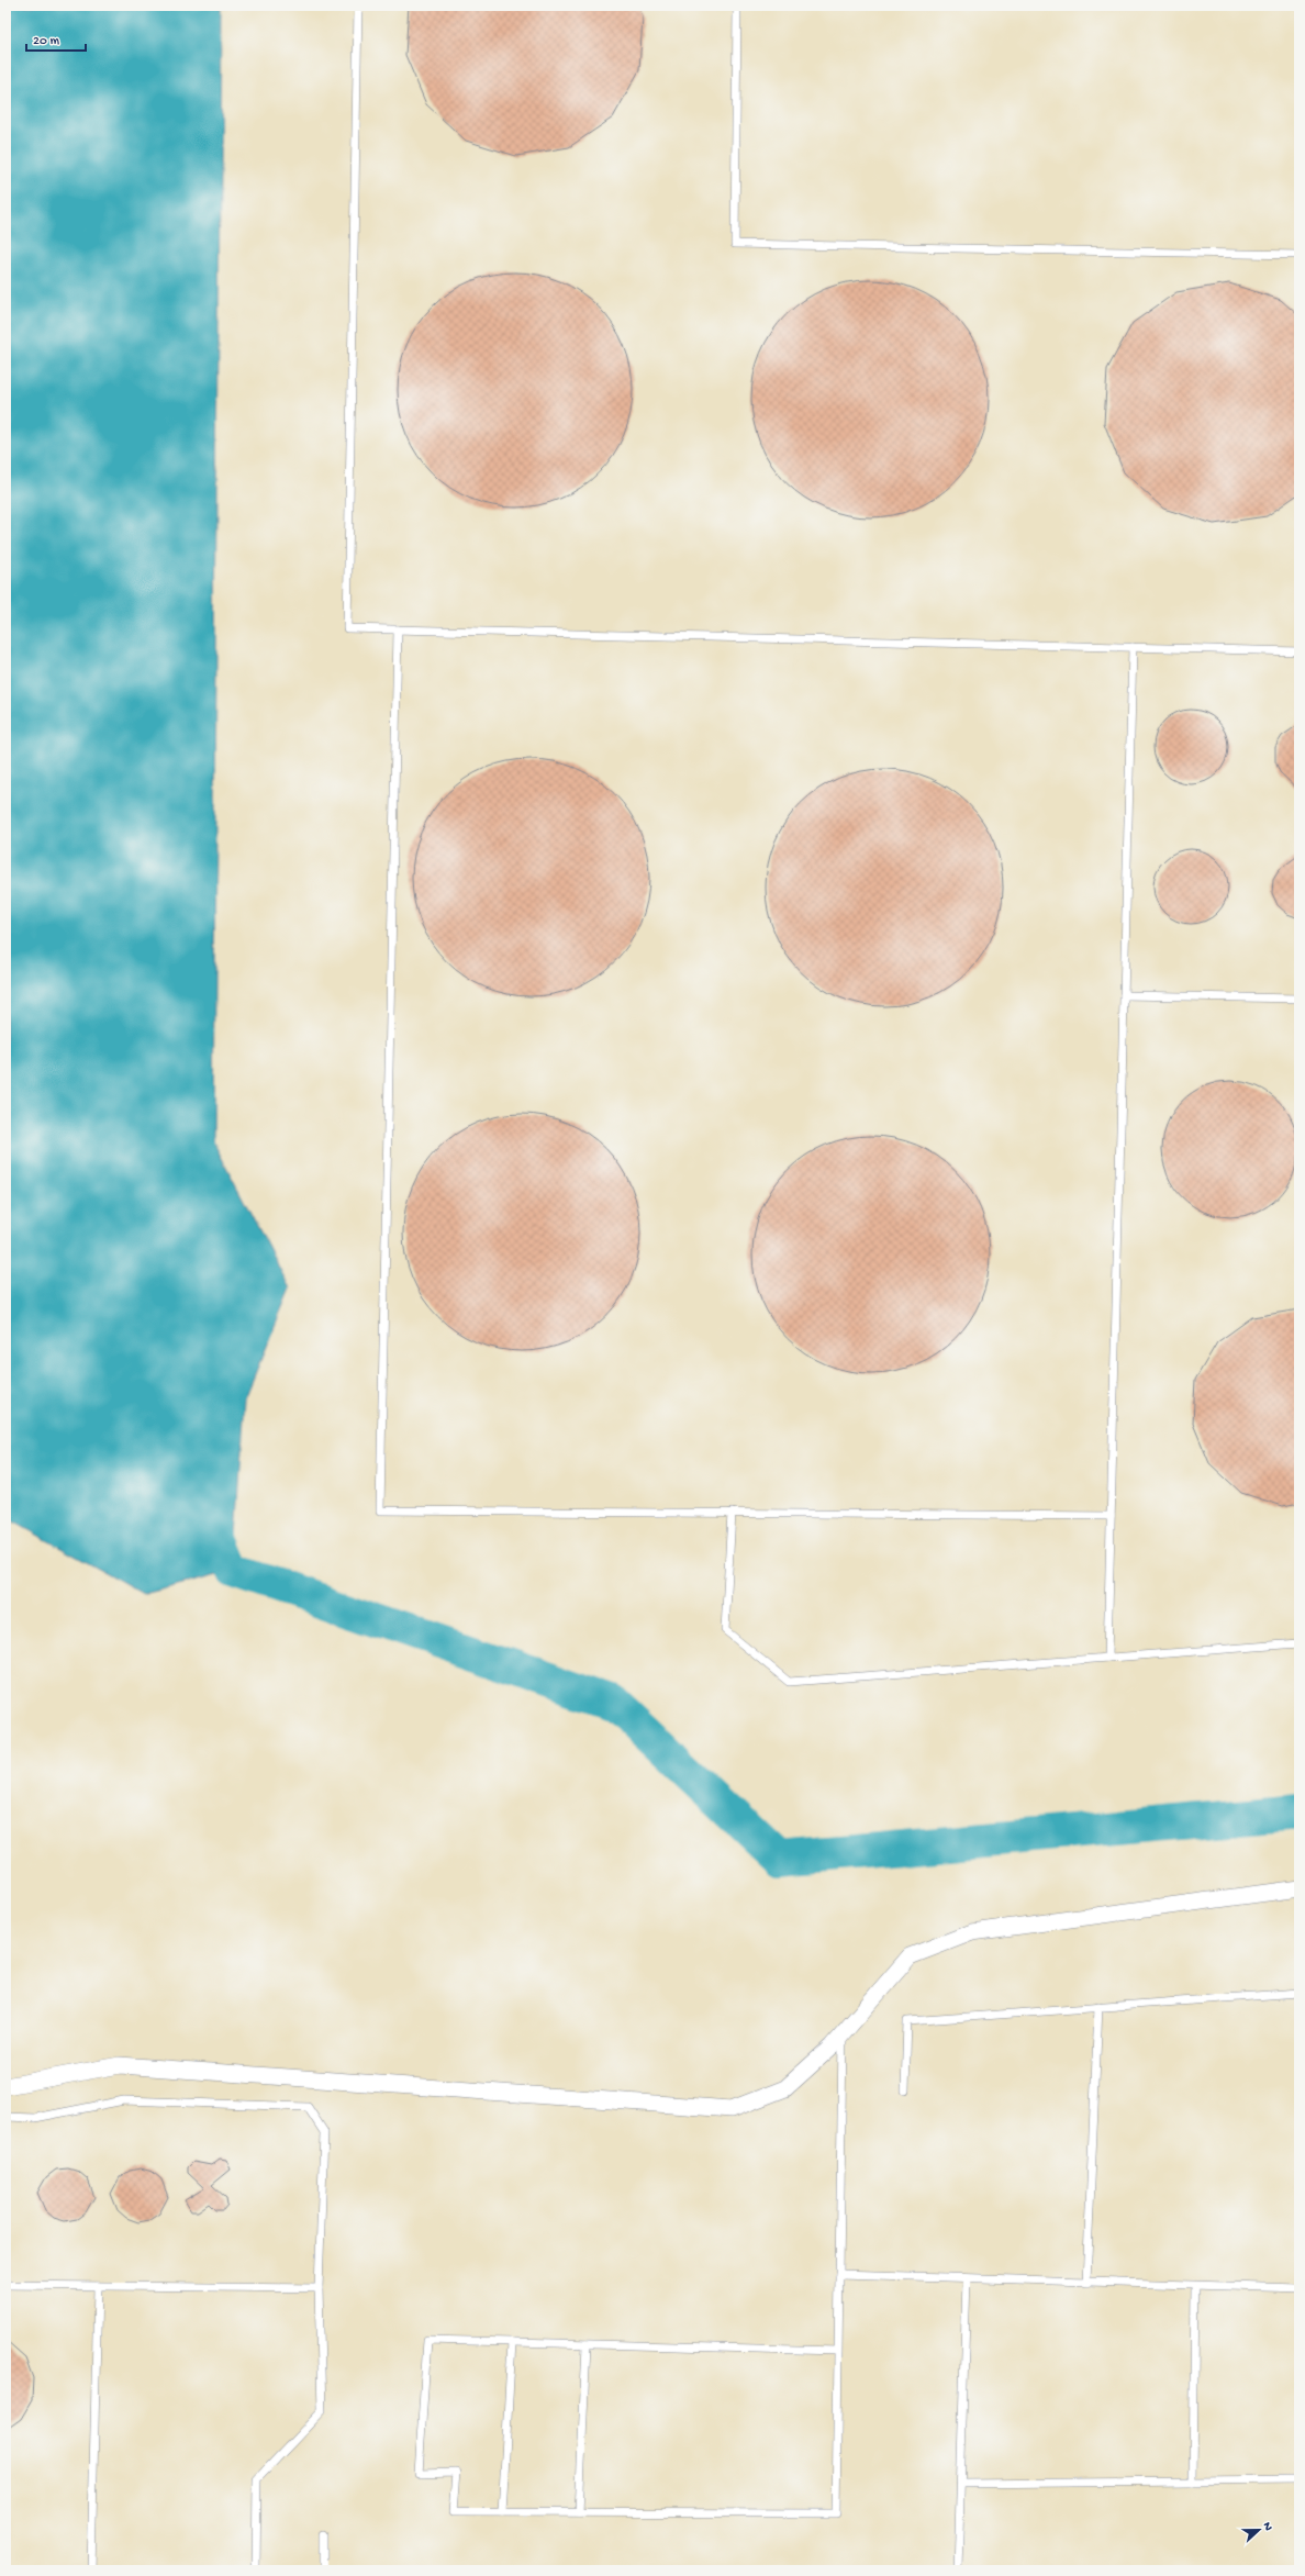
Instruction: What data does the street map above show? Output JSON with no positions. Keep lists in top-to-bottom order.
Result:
{
  "scale_bar": "20 m",
  "north": "right"
}
